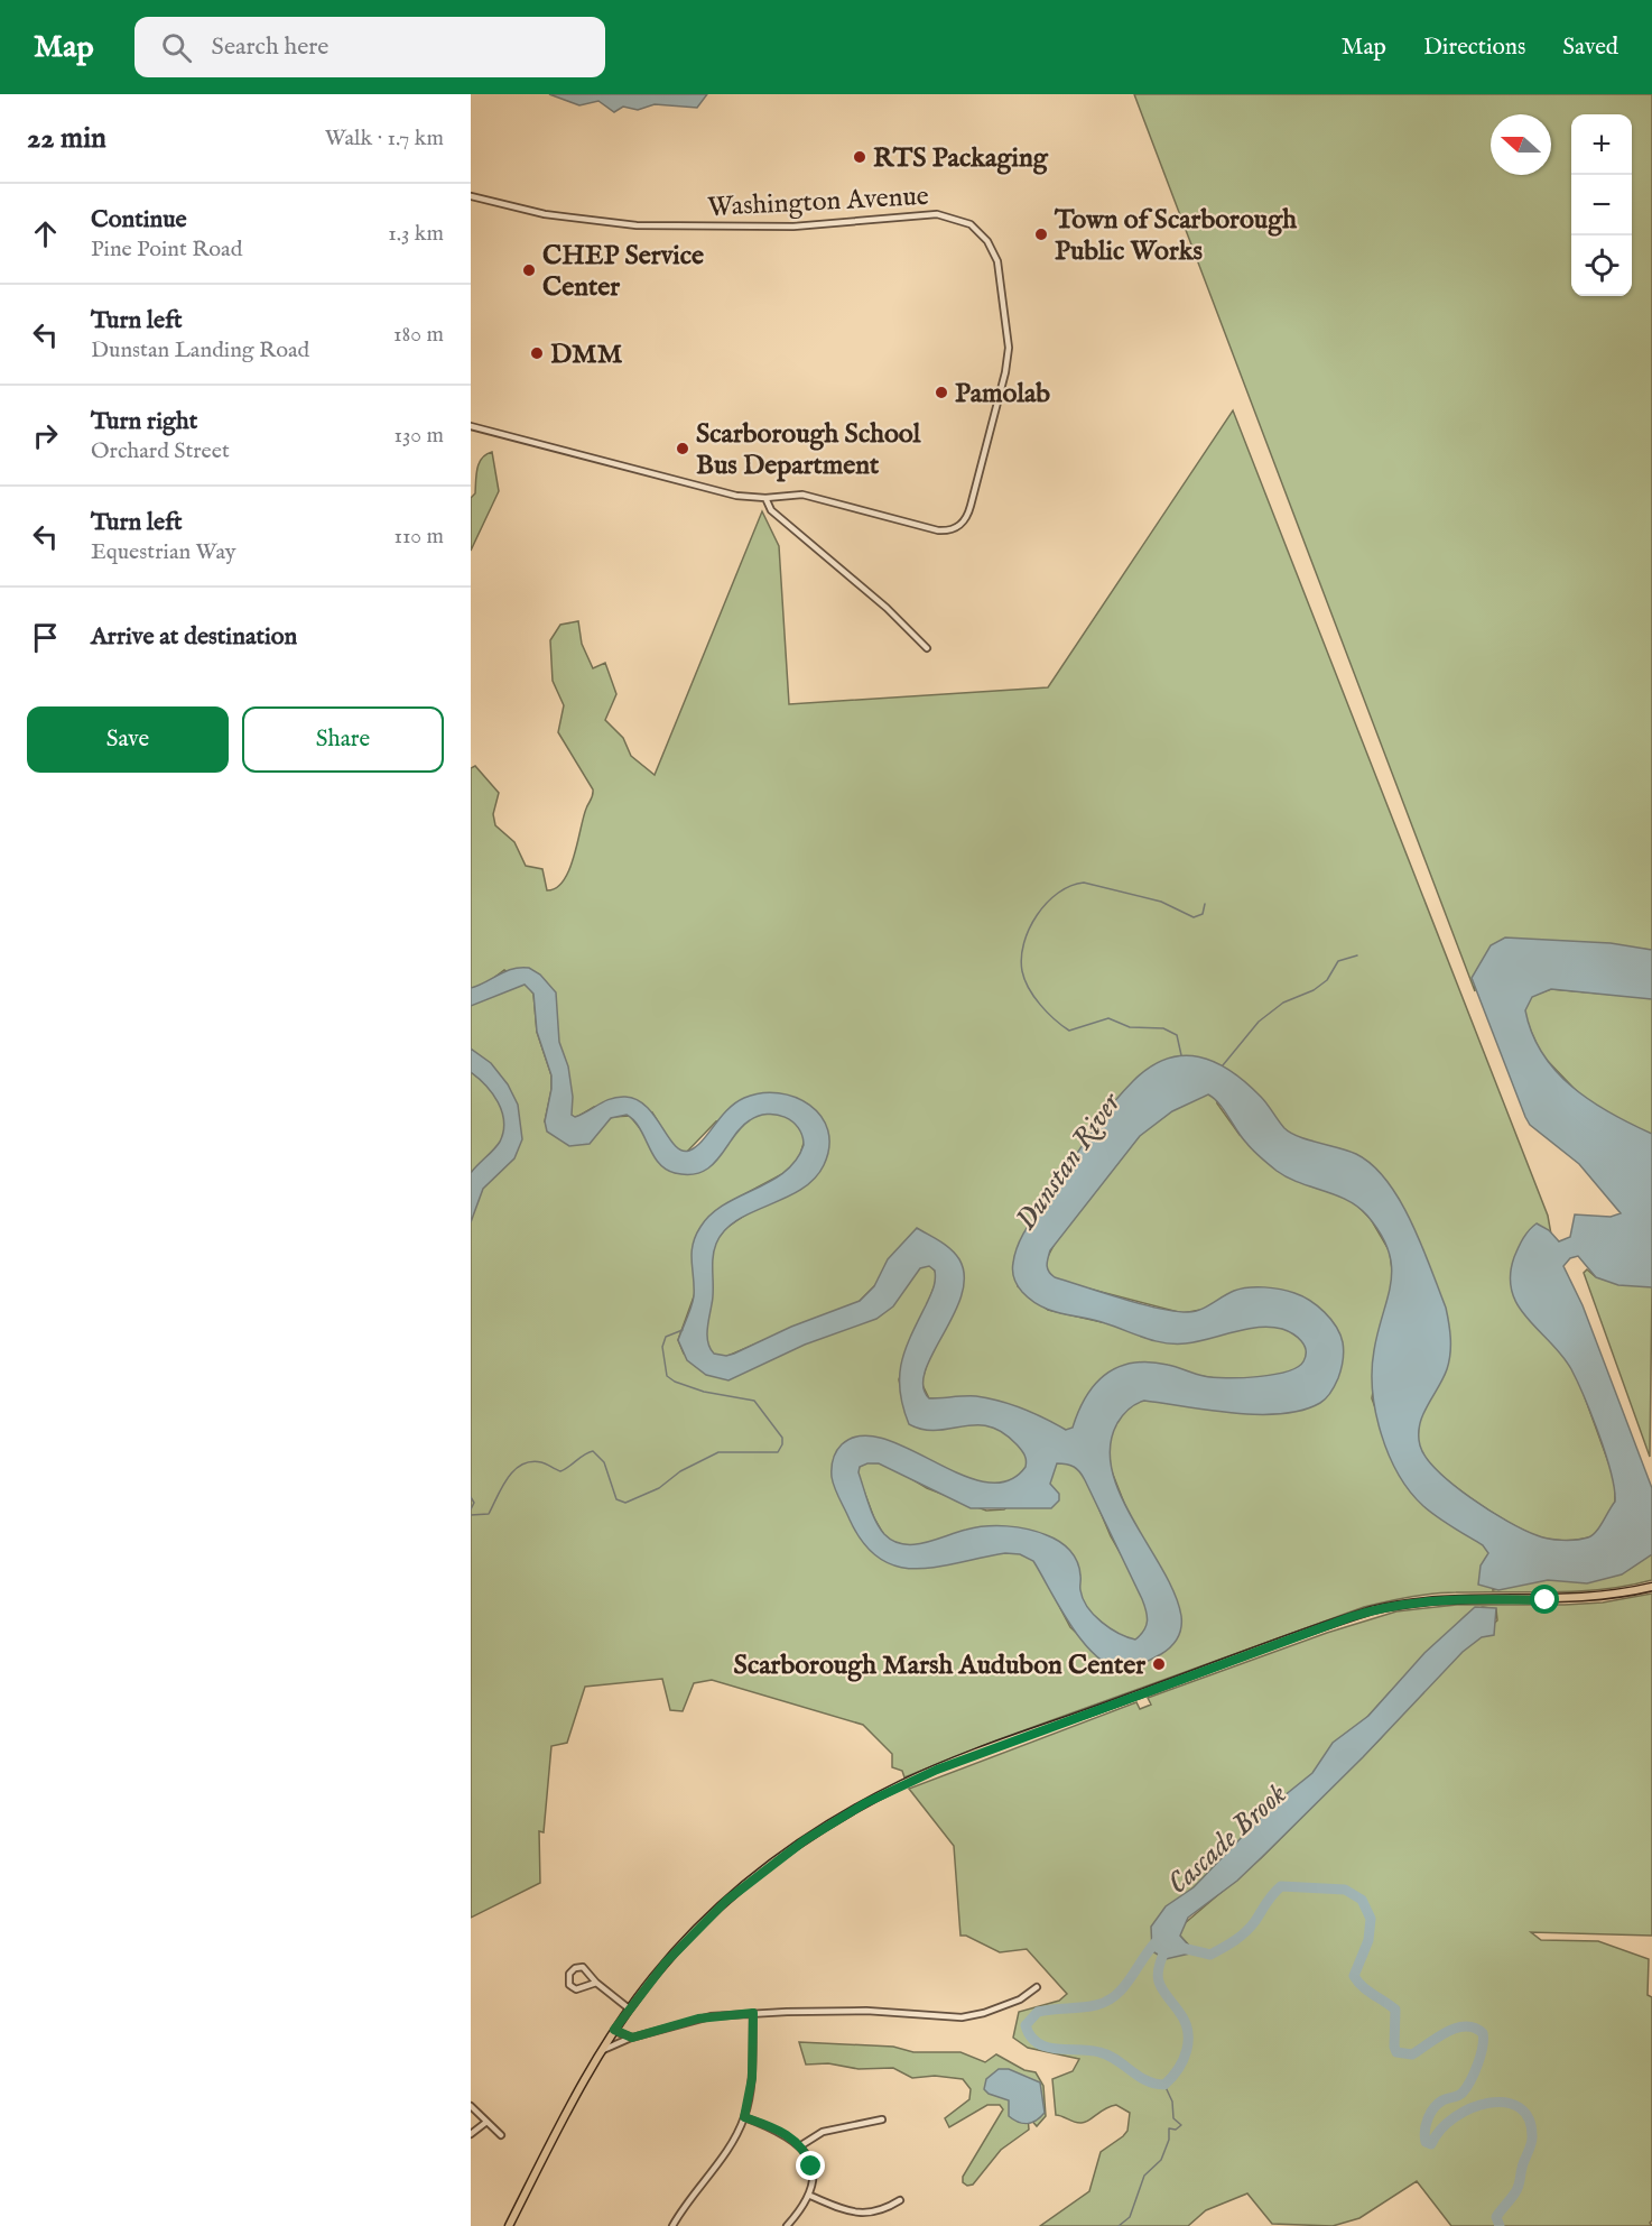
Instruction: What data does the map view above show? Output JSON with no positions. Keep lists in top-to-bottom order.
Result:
{
  "streets": {
    "street": ["Washington Avenue"]
  },
  "water": ["Dunstan River", "Cascade Brook"],
  "places": [
    "RTS Packaging",
    "Town of Scarborough Public Works",
    "CHEP Service Center",
    "DMM",
    "Pamolab",
    "Scarborough School Bus Department",
    "Scarborough Marsh Audubon Center"
  ],
  "north": "left",
  "page": {
    "header": "Map",
    "search": "Search here",
    "nav": ["Map", "Directions", "Saved"],
    "heading": ["22 min", "Walk · 1.7 km"],
    "map_buttons": ["+", "−"],
    "list": [
      ["Continue", "Pine Point Road", "1.3 km"],
      ["Turn left", "Dunstan Landing Road", "180 m"],
      ["Turn right", "Orchard Street", "130 m"],
      ["Turn left", "Equestrian Way", "110 m"],
      "Arrive at destination"
    ],
    "buttons": ["Save", "Share"]
  }
}
